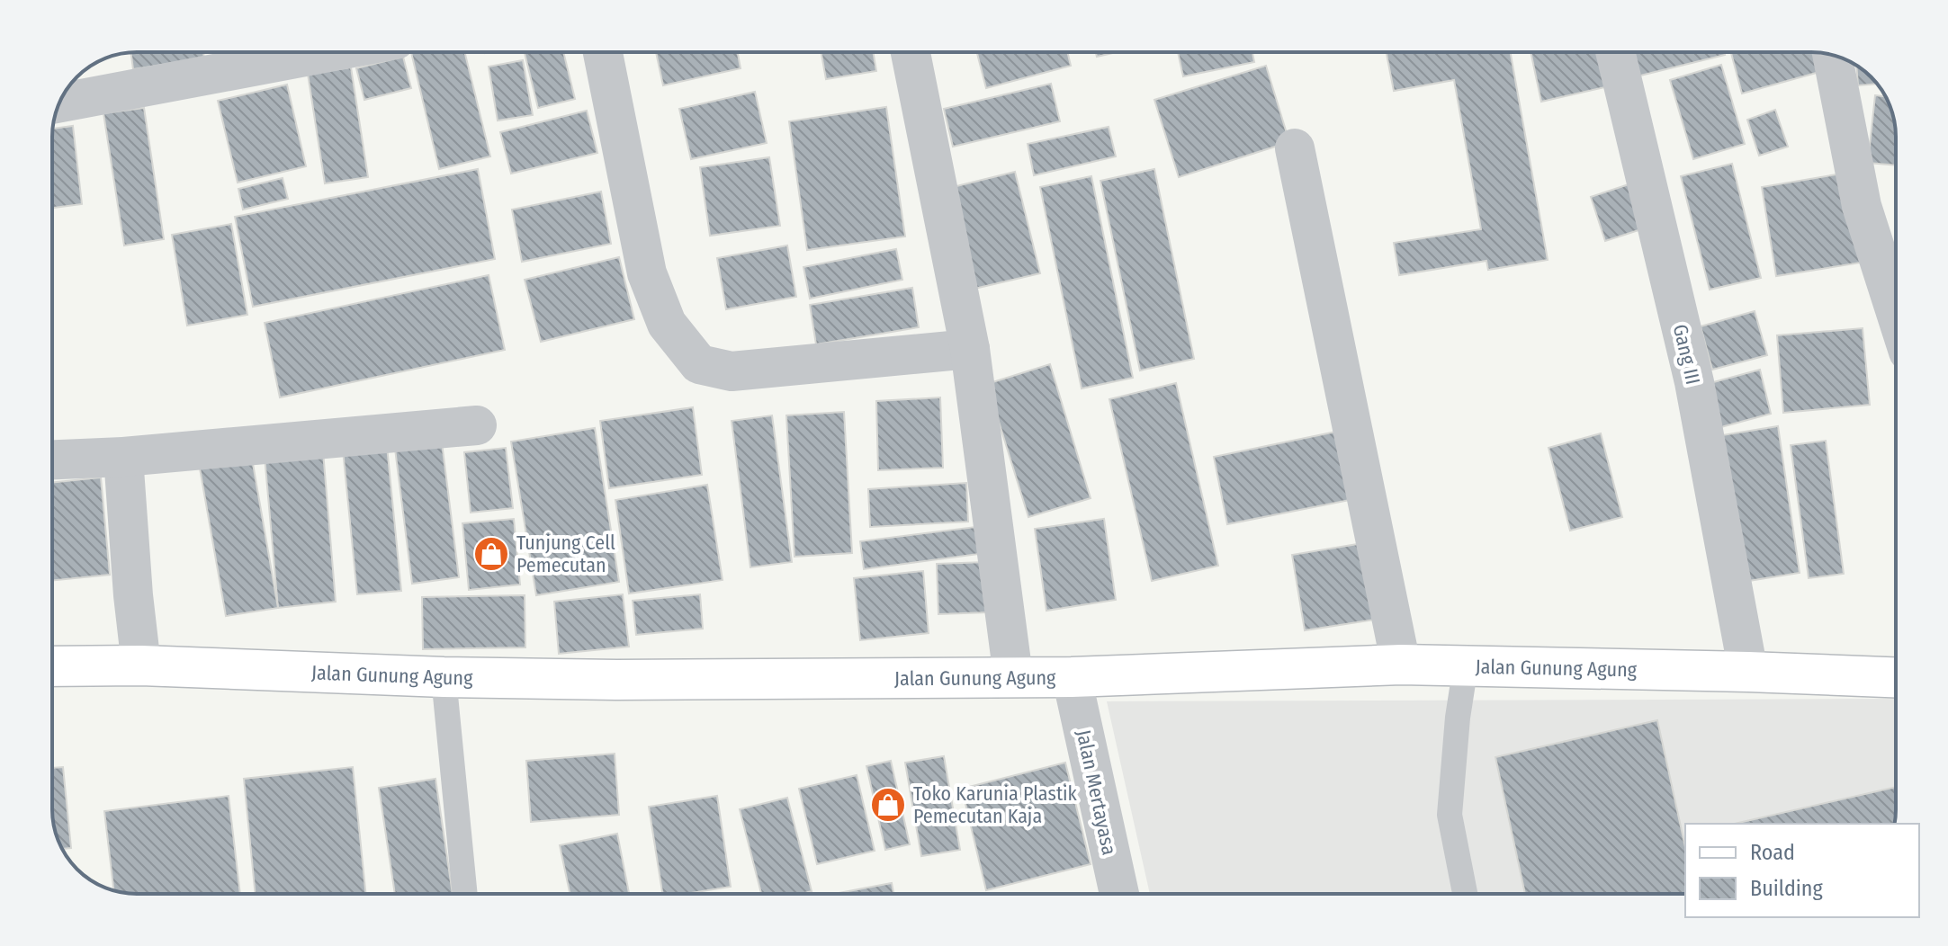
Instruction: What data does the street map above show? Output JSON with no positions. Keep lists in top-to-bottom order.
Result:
{
  "streets": {
    "main road": ["Jalan Gunung Agung"],
    "street": ["Gang III", "Jalan Mertayasa"]
  },
  "crossings": [
    ["Gang III", "Jalan Gunung Agung"],
    ["Jalan Gunung Agung", "Jalan Mertayasa"]
  ],
  "places": {
    "shop": ["Tunjung Cell Pemecutan", "Toko Karunia Plastik Pemecutan Kaja"]
  },
  "legend": ["Road", "Building"]
}
